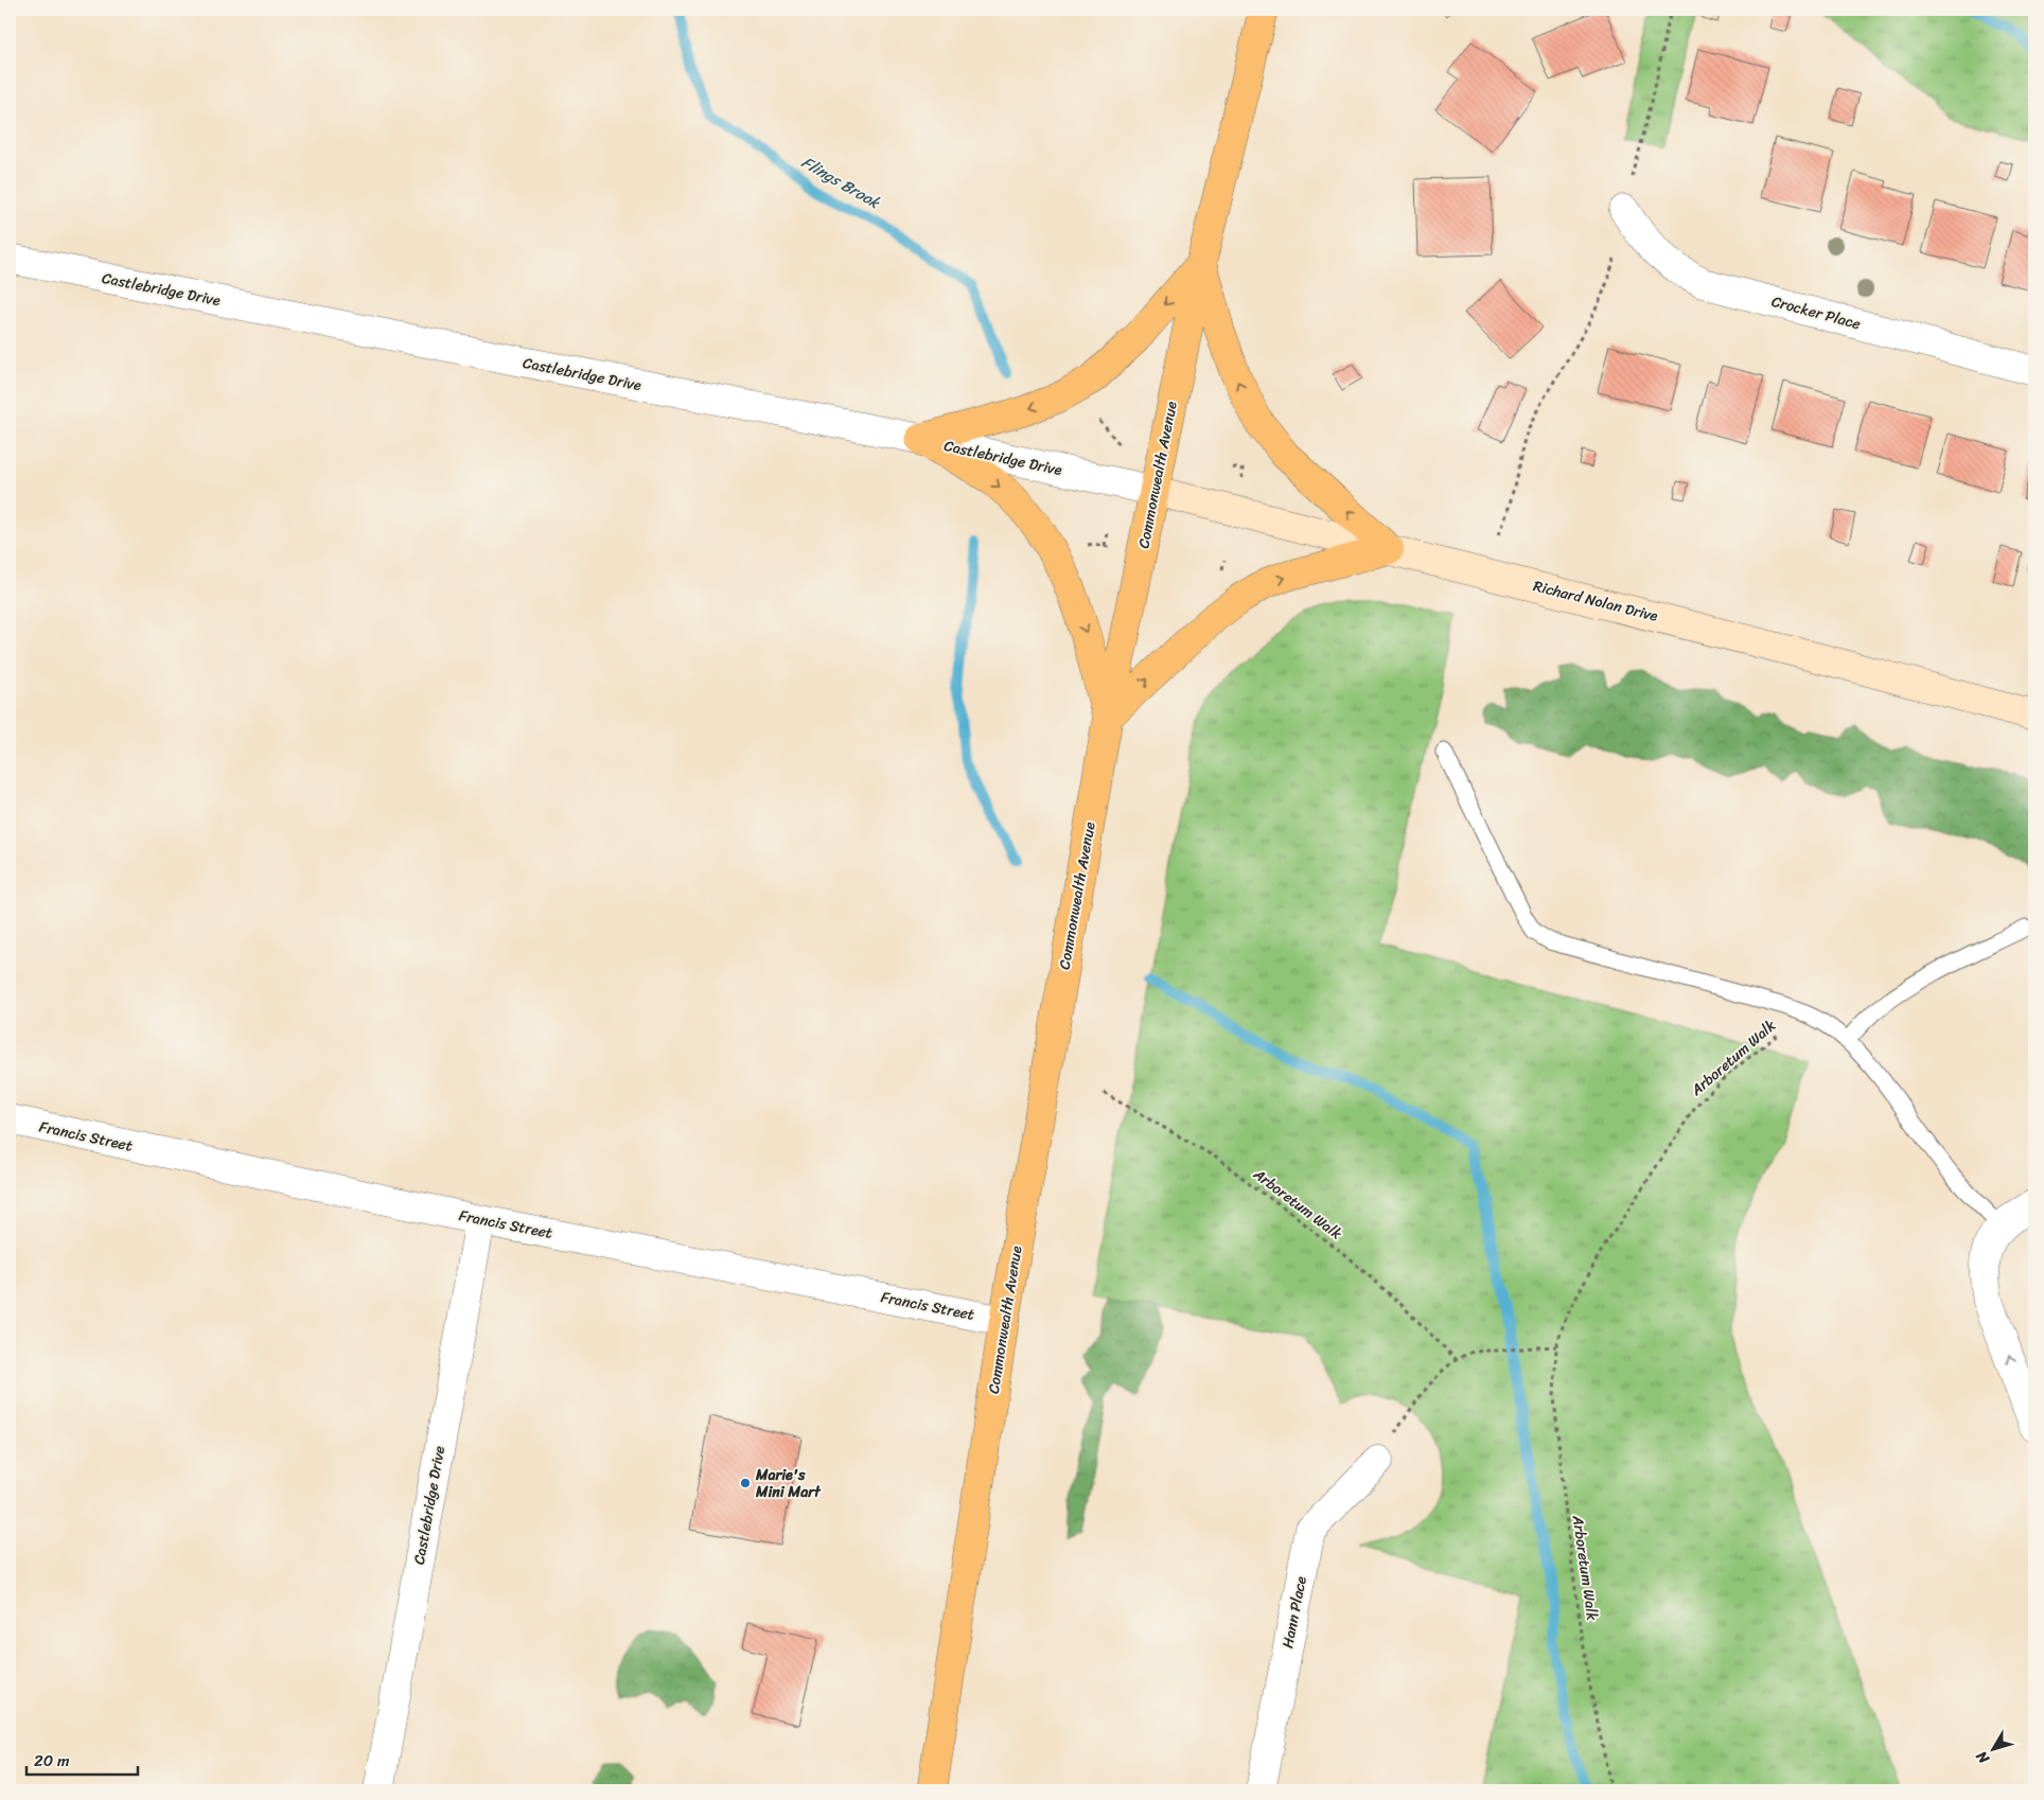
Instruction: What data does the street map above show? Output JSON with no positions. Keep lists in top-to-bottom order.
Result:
{
  "streets": {
    "main road": ["Commonwealth Avenue", "Richard Nolan Drive"],
    "street": [
      "Castlebridge Drive",
      "Crocker Place",
      "Francis Street",
      "Hann Place"
    ],
    "path": ["Arboretum Walk"]
  },
  "crossings": [
    ["Castlebridge Drive", "Commonwealth Avenue"],
    ["Castlebridge Drive", "Richard Nolan Drive"],
    ["Castlebridge Drive", "Francis Street"],
    ["Commonwealth Avenue", "Richard Nolan Drive"],
    ["Commonwealth Avenue", "Francis Street"]
  ],
  "water": ["Flings Brook"],
  "places": ["Marie's Mini Mart"],
  "scale_bar": "20 m",
  "north": "bottom left"
}
